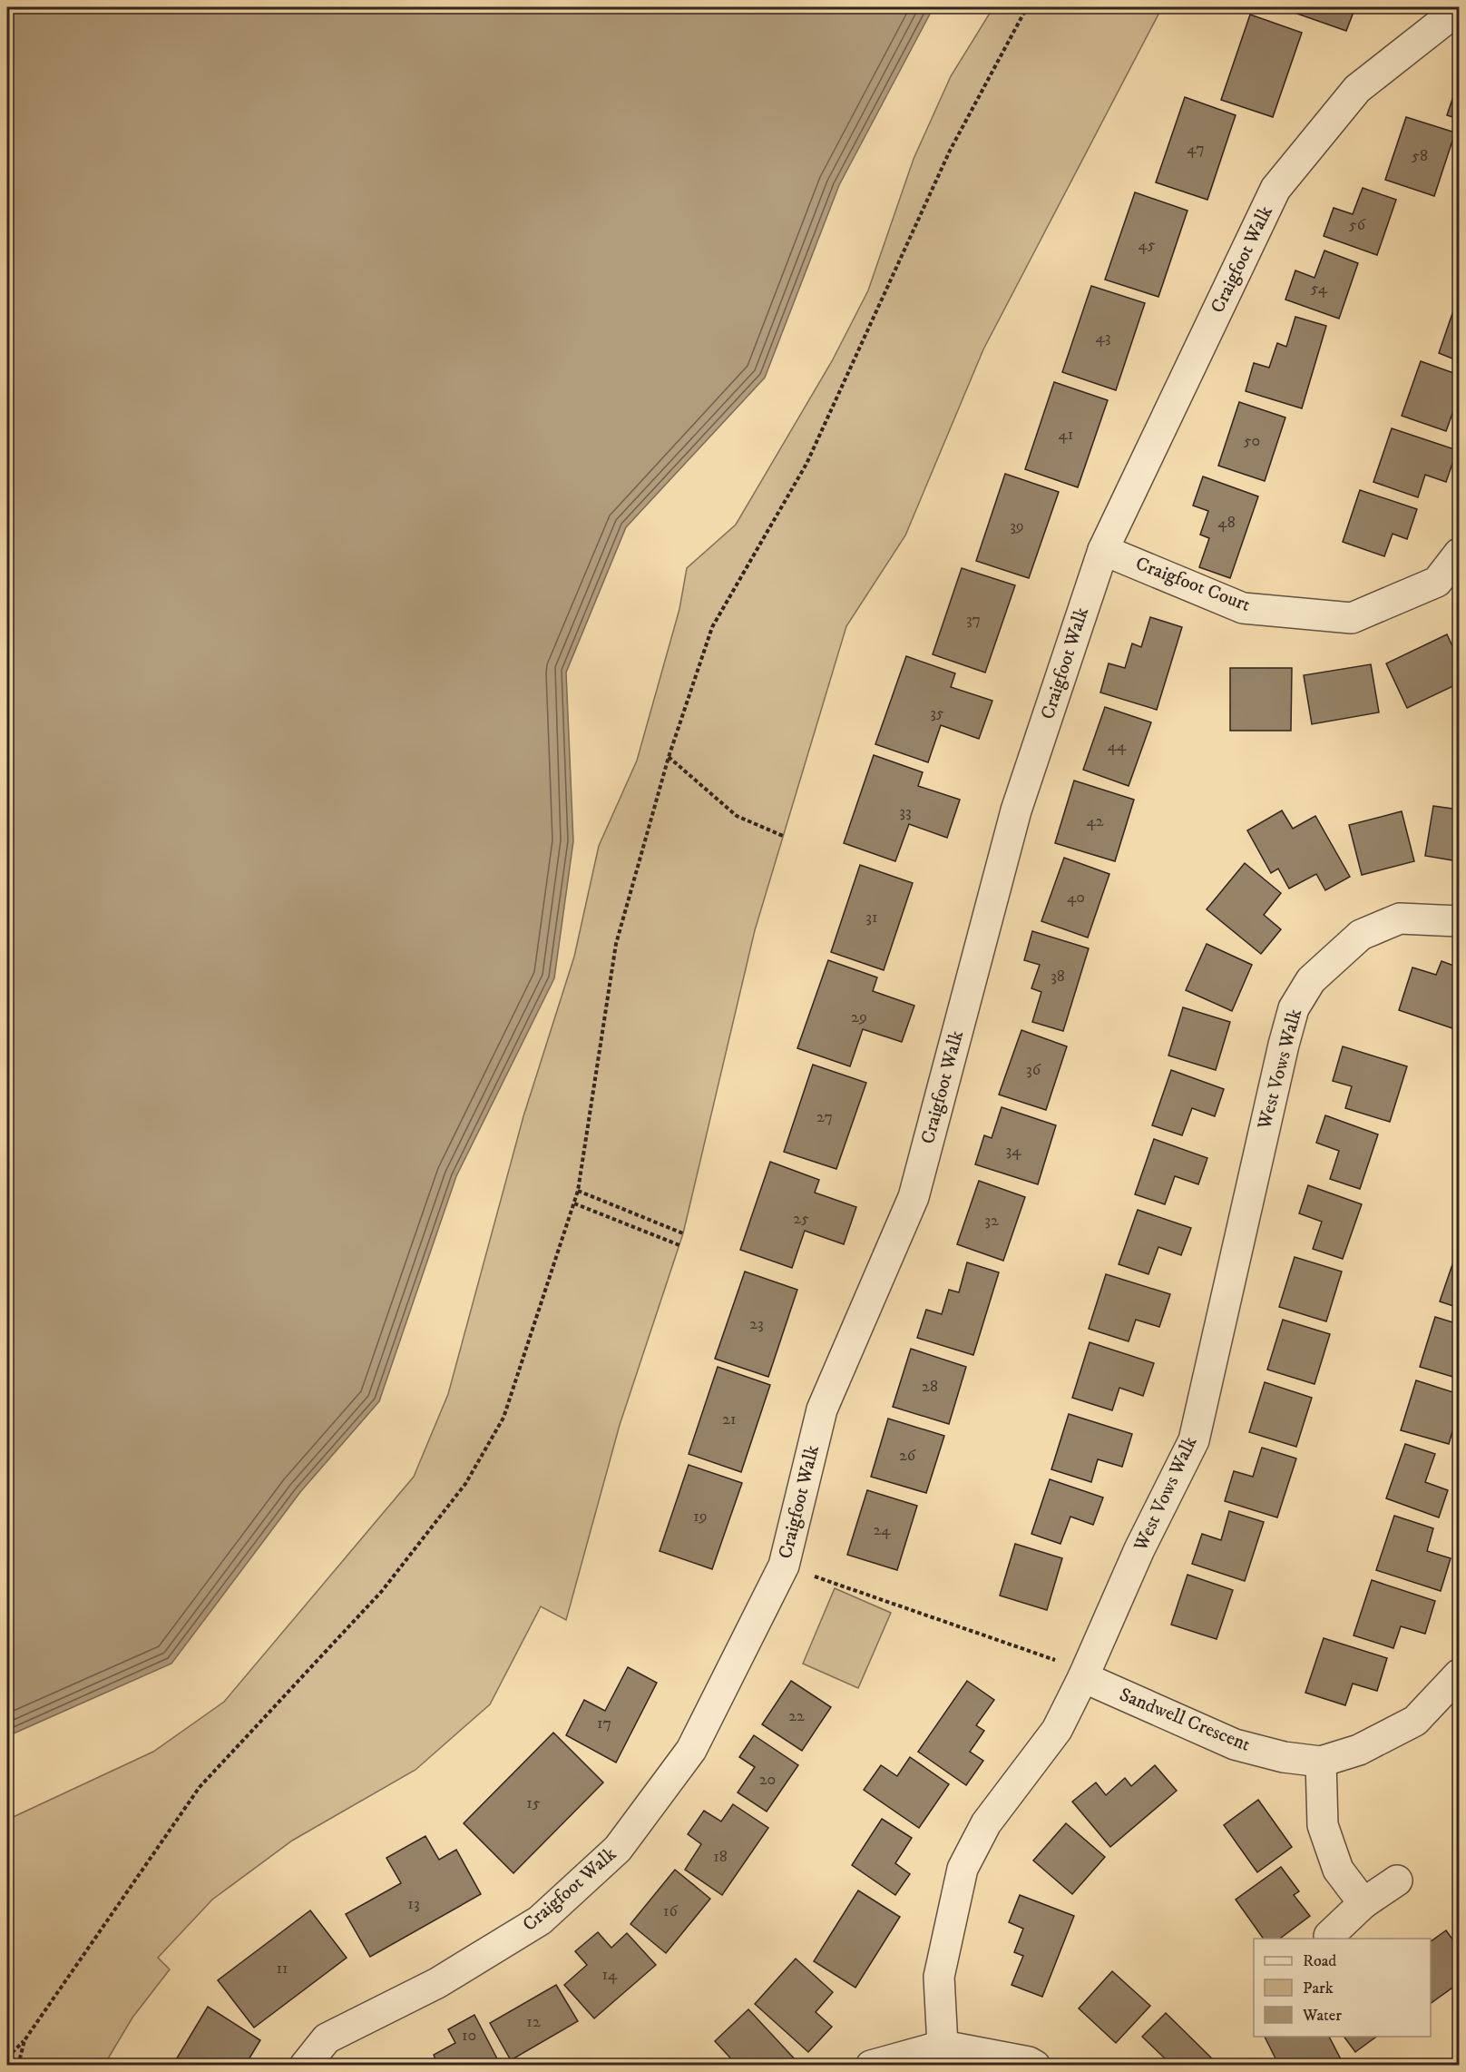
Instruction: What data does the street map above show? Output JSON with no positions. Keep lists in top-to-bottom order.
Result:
{
  "streets": {
    "street": [
      "Craigfoot Walk",
      "Craigfoot Court",
      "West Vows Walk",
      "Sandwell Crescent"
    ]
  },
  "crossings": [
    ["Craigfoot Walk", "Craigfoot Court"],
    ["West Vows Walk", "Sandwell Crescent"]
  ],
  "house_numbers": [
    "47",
    "58",
    "56",
    "45",
    "54",
    "43",
    "41",
    "50",
    "48",
    "39",
    "37",
    "35",
    "44",
    "33",
    "42",
    "40",
    "31",
    "38",
    "29",
    "36",
    "27",
    "34",
    "25",
    "32",
    "23",
    "28",
    "21",
    "26",
    "19",
    "24",
    "22",
    "17",
    "20",
    "15",
    "18",
    "13",
    "16",
    "11",
    "14",
    "12",
    "10"
  ],
  "legend": ["Road", "Park", "Water"]
}
